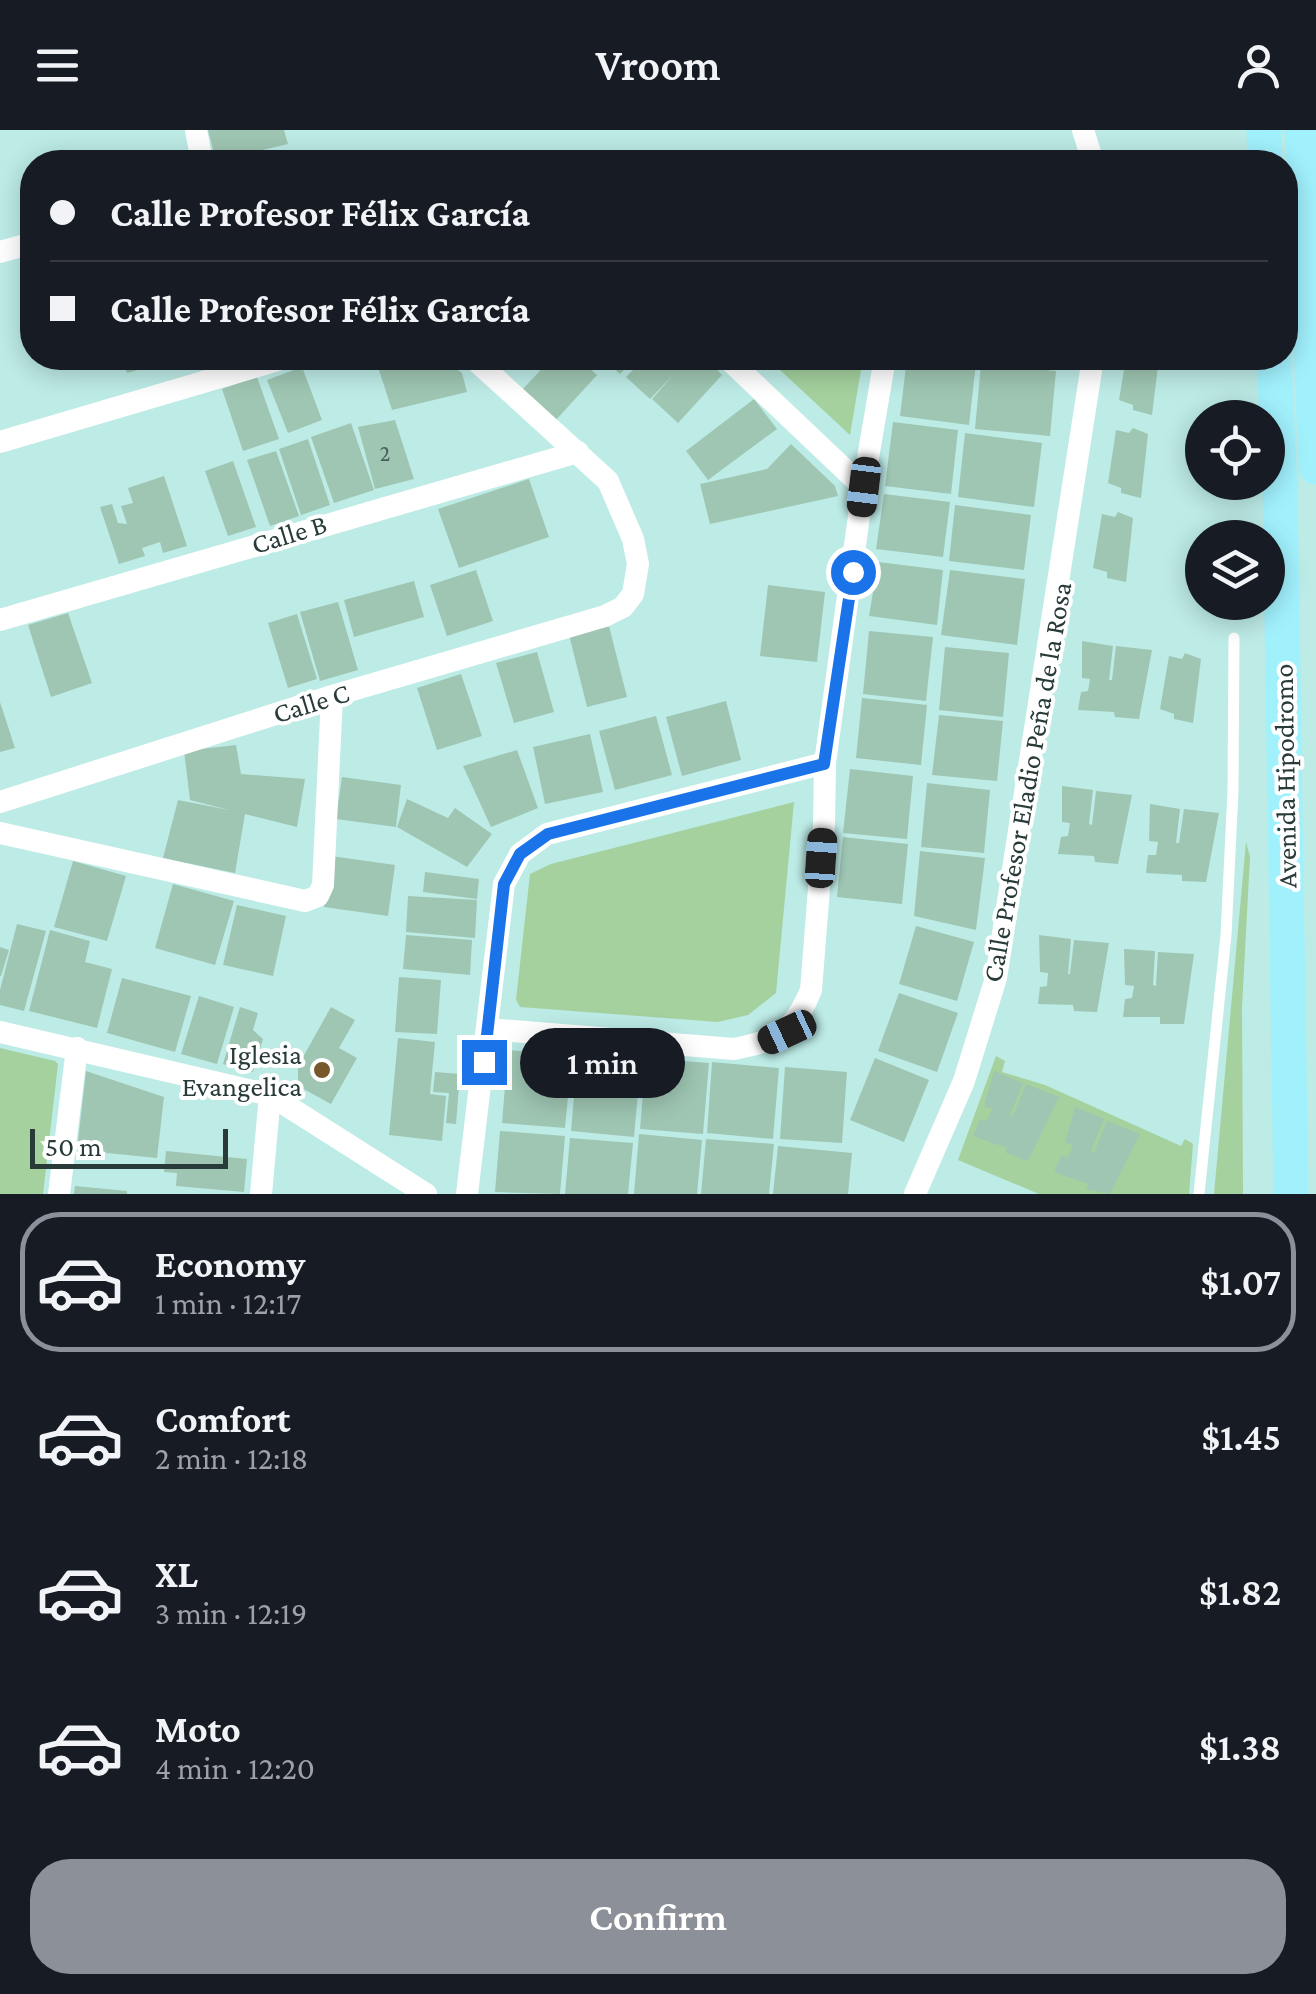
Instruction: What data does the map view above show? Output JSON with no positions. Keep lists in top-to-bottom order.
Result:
{
  "streets": {
    "main road": ["Avenida Hipodromo"],
    "street": ["Calle B", "Calle C", "Calle Profesor Eladio Peña de la Rosa"]
  },
  "crossings": [
    ["Calle B", "Calle C"]
  ],
  "places": ["Iglesia Evangelica"],
  "house_numbers": ["2"],
  "scale_bar": "50 m",
  "page": {
    "header": "Vroom",
    "banner": ["Calle Profesor Félix García", "Calle Profesor Félix García"],
    "bubble": "1 min",
    "scale": "50 m",
    "list": [
      {
        "name": "Economy",
        "note": "1 min · 12:17",
        "value": "$1.07"
      },
      {
        "name": "Comfort",
        "note": "2 min · 12:18",
        "value": "$1.45"
      },
      {
        "name": "XL",
        "note": "3 min · 12:19",
        "value": "$1.82"
      },
      {
        "name": "Moto",
        "note": "4 min · 12:20",
        "value": "$1.38"
      }
    ],
    "buttons": "Confirm"
  }
}
